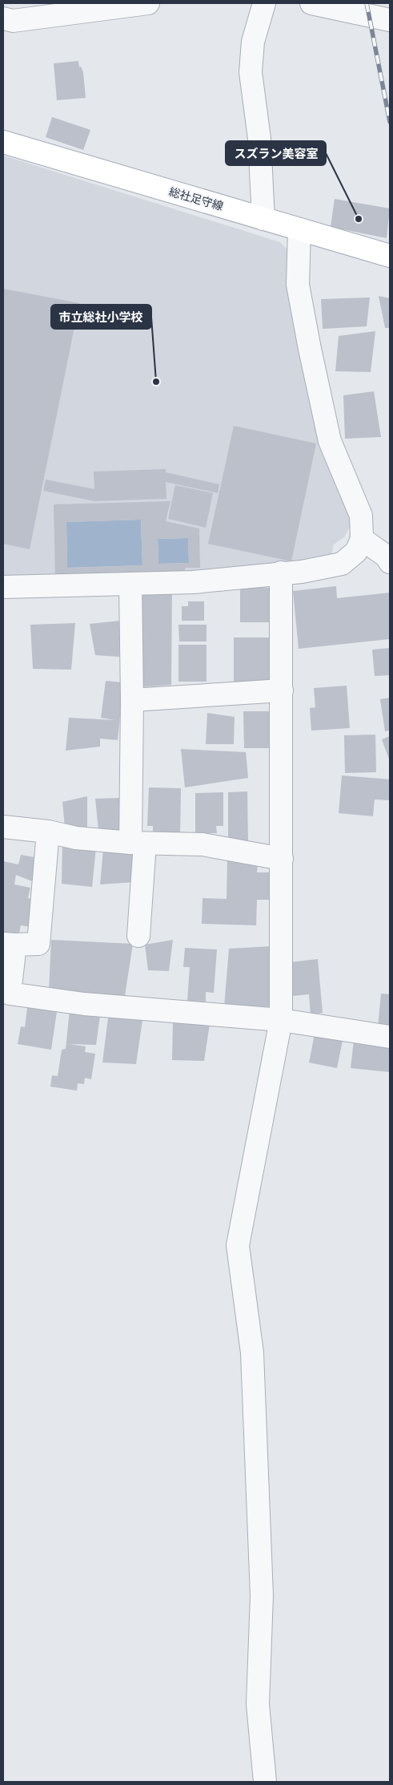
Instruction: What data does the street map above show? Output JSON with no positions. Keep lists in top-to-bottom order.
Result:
{
  "streets": {
    "main road": ["総社足守線"]
  },
  "places": ["スズラン美容室", "市立総社小学校"]
}
